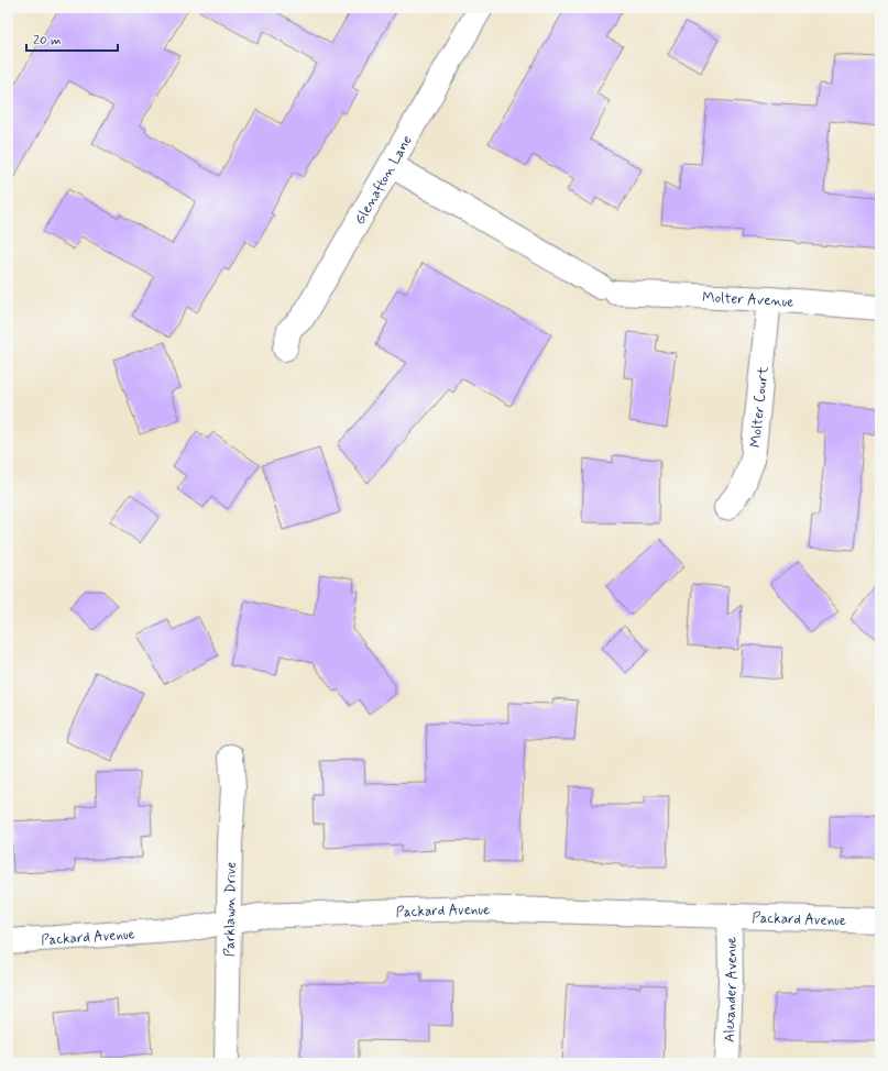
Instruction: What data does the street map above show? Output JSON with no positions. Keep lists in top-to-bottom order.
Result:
{
  "streets": {
    "street": [
      "Glenafton Lane",
      "Molter Avenue",
      "Molter Court",
      "Parklawn Drive",
      "Packard Avenue",
      "Alexander Avenue"
    ]
  },
  "crossings": [
    ["Glenafton Lane", "Molter Avenue"],
    ["Molter Avenue", "Molter Court"],
    ["Parklawn Drive", "Packard Avenue"],
    ["Packard Avenue", "Alexander Avenue"]
  ],
  "scale_bar": "20 m"
}
